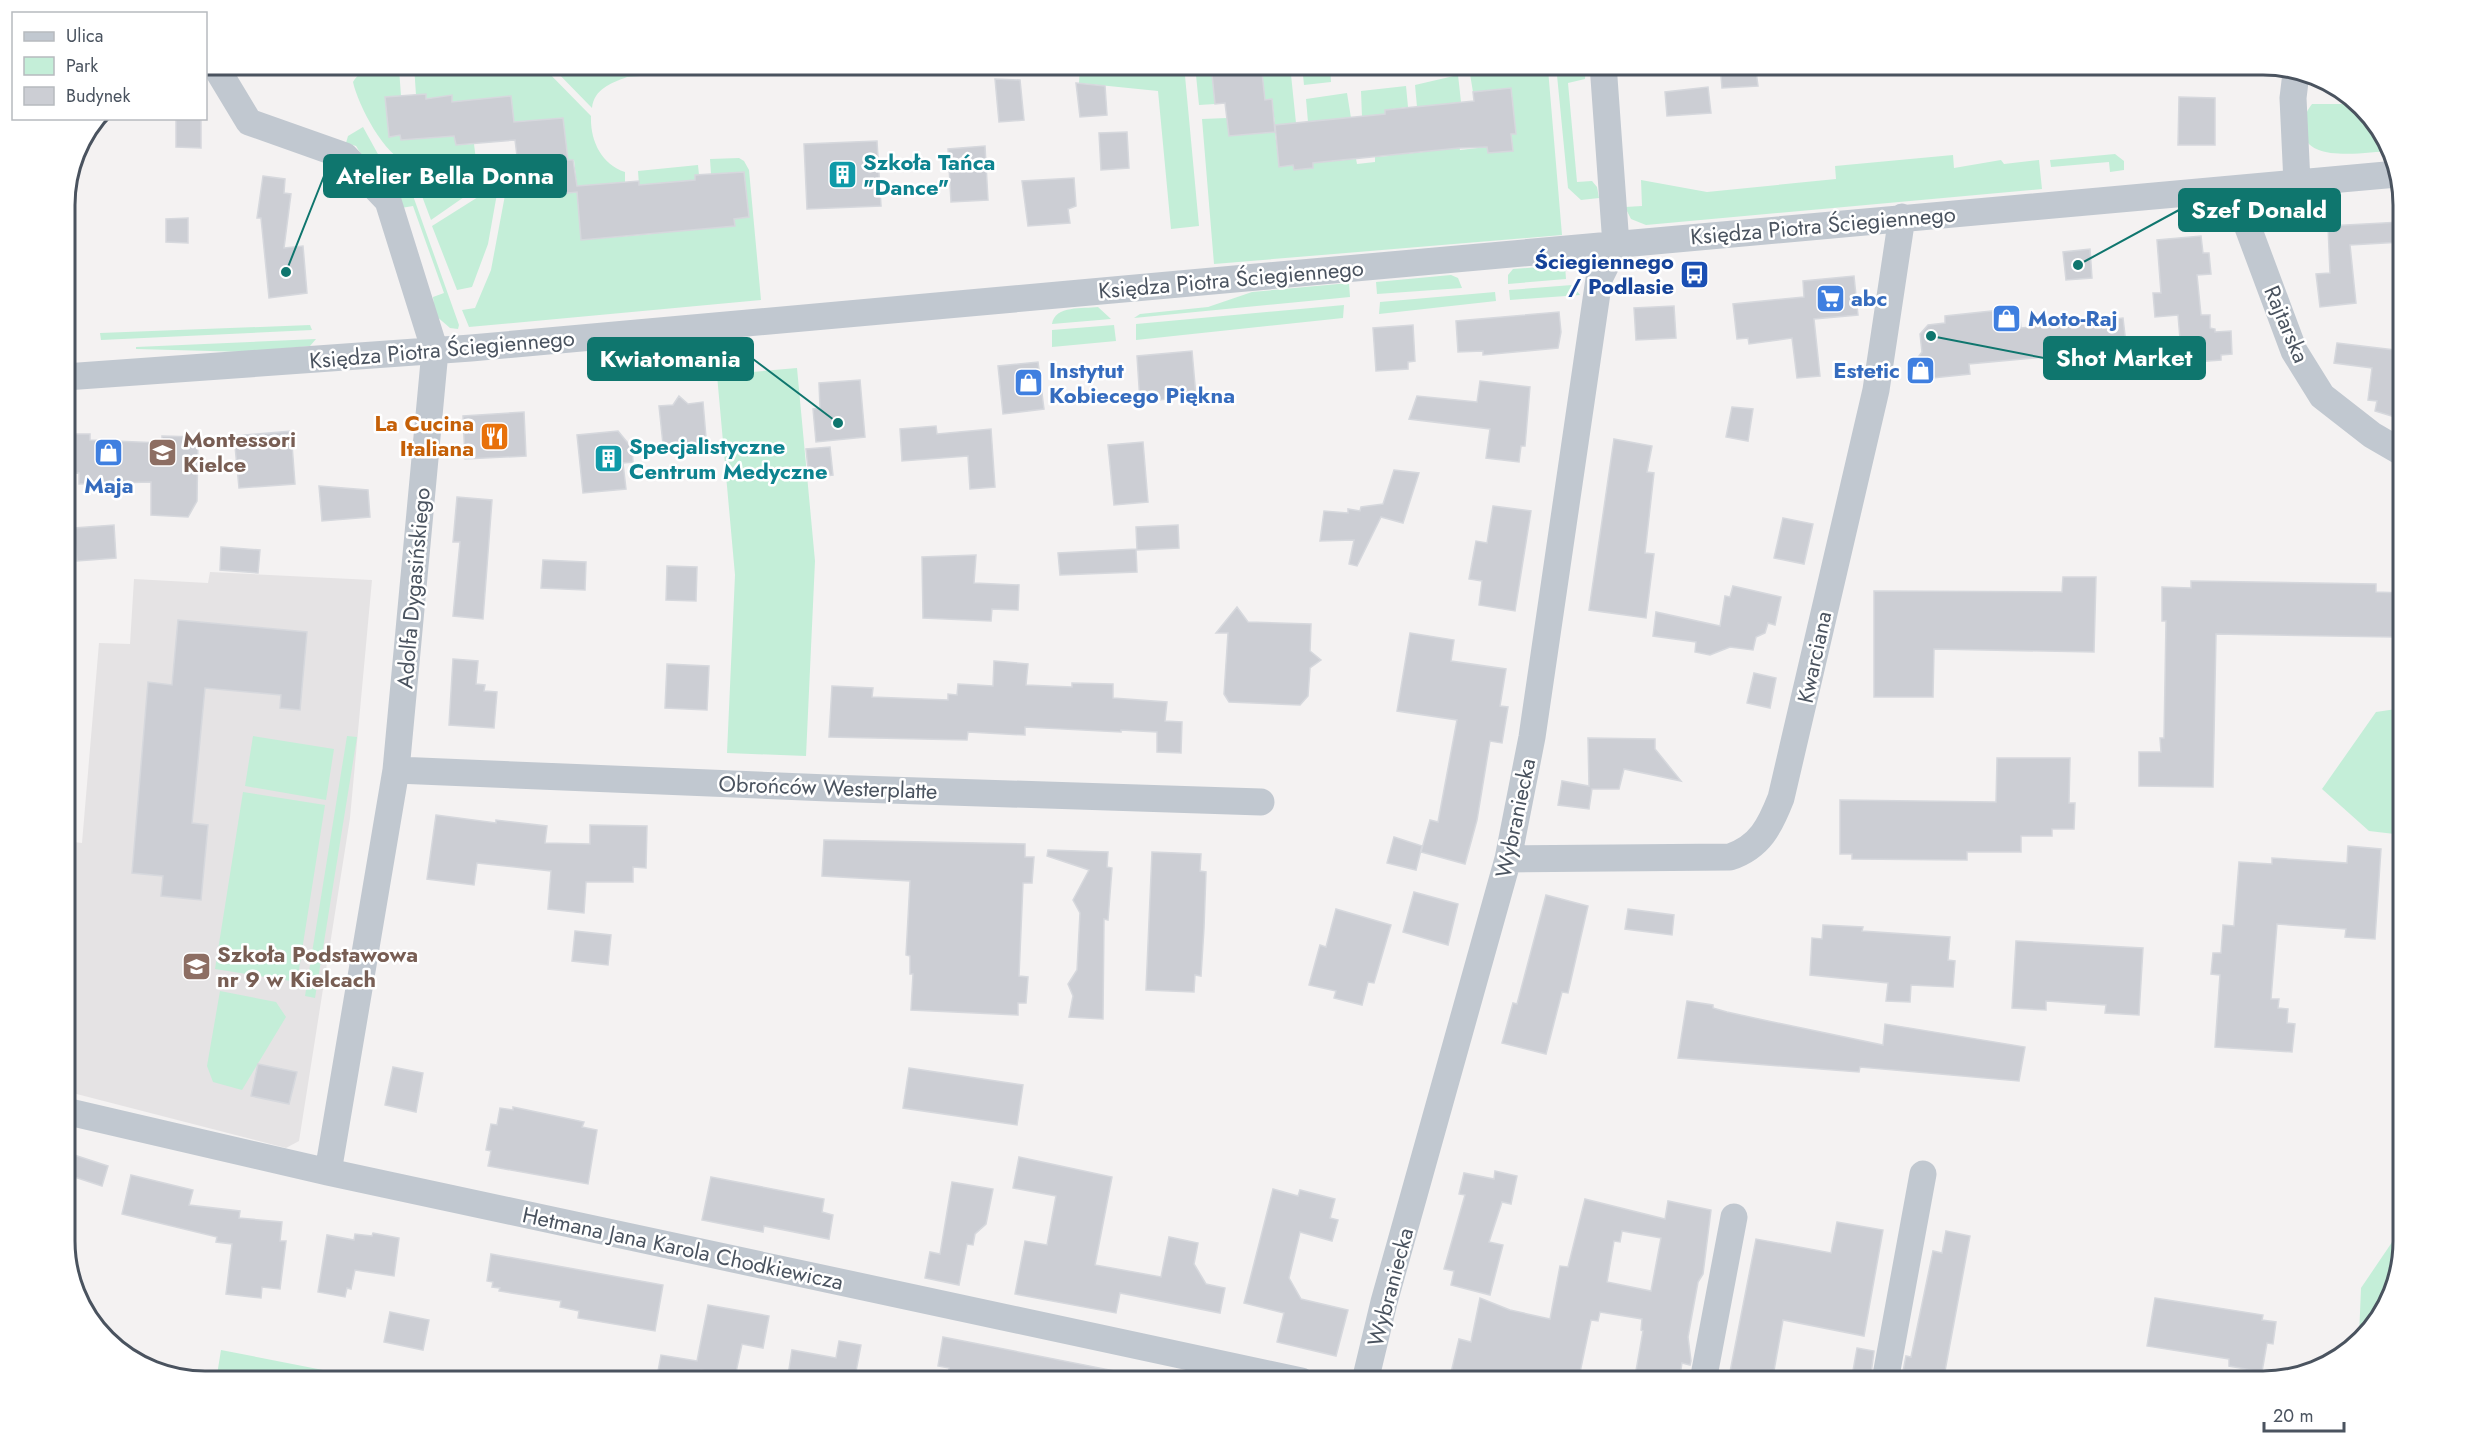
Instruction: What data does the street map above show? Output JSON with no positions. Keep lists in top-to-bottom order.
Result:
{
  "streets": {
    "street": [
      "Księdza Piotra Ściegiennego",
      "Rajtarska",
      "Adolfa Dygasińskiego",
      "Kwarciana",
      "Obrońców Westerplatte",
      "Wybraniecka",
      "Hetmana Jana Karola Chodkiewicza"
    ]
  },
  "crossings": [
    ["Księdza Piotra Ściegiennego", "Rajtarska"],
    ["Księdza Piotra Ściegiennego", "Adolfa Dygasińskiego"],
    ["Księdza Piotra Ściegiennego", "Kwarciana"],
    ["Księdza Piotra Ściegiennego", "Wybraniecka"],
    ["Adolfa Dygasińskiego", "Obrońców Westerplatte"],
    ["Adolfa Dygasińskiego", "Hetmana Jana Karola Chodkiewicza"],
    ["Kwarciana", "Wybraniecka"]
  ],
  "places": {
    "building": ["Szkoła Tańca \"Dance\"", "Specjalistyczne Centrum Medyczne"],
    "other": [
      "Szef Donald",
      "Atelier Bella Donna",
      "Shot Market",
      "Kwiatomania"
    ],
    "bus stop": ["Ściegiennego / Podlasie"],
    "supermarket": ["abc"],
    "shop": [
      "Moto-Raj",
      "Estetic",
      "Instytut Kobiecego Piękna",
      "Maja"
    ],
    "restaurant": ["La Cucina Italiana"],
    "school or university": ["Montessori Kielce", "Szkoła Podstawowa nr 9 w Kielcach"]
  },
  "legend": ["Ulica", "Park", "Budynek"],
  "scale_bar": "20 m"
}
